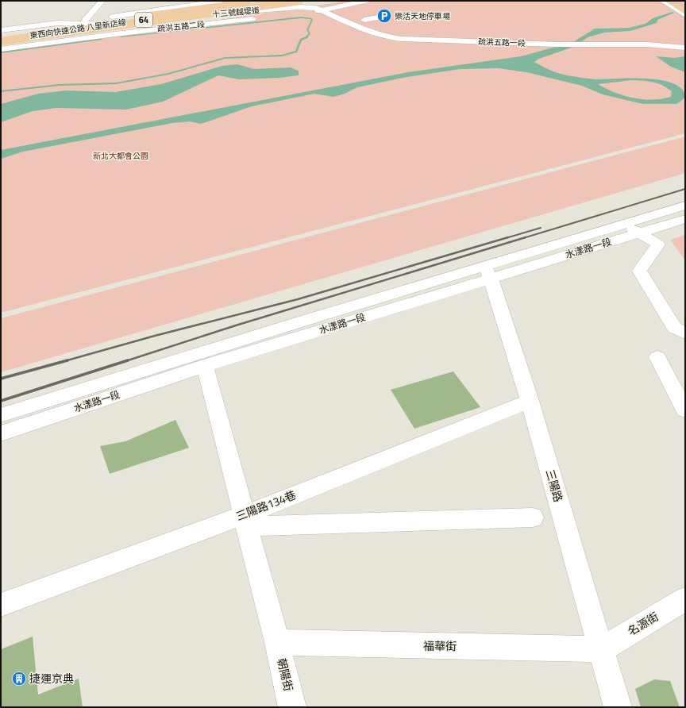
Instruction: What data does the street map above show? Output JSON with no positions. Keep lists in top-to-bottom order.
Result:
{
  "streets": {
    "highway": ["64", "東西向快速公路 八里新店線"],
    "street": [
      "十三號越堤道",
      "疏洪五路二段",
      "疏洪五路一段",
      "水漾路一段",
      "三陽路",
      "三陽路134巷",
      "名源街",
      "福華街",
      "朝陽街"
    ]
  },
  "crossings": [
    ["十三號越堤道", "疏洪五路二段"],
    ["十三號越堤道", "疏洪五路一段"],
    ["疏洪五路二段", "疏洪五路一段"],
    ["水漾路一段", "三陽路"],
    ["水漾路一段", "朝陽街"],
    ["三陽路", "三陽路134巷"],
    ["三陽路", "名源街"],
    ["三陽路", "福華街"],
    ["三陽路134巷", "朝陽街"],
    ["名源街", "福華街"],
    ["福華街", "朝陽街"]
  ],
  "parks": ["新北大都會公園"],
  "places": {
    "parking": ["樂活天地停車場"],
    "building": ["捷運京典"]
  }
}
